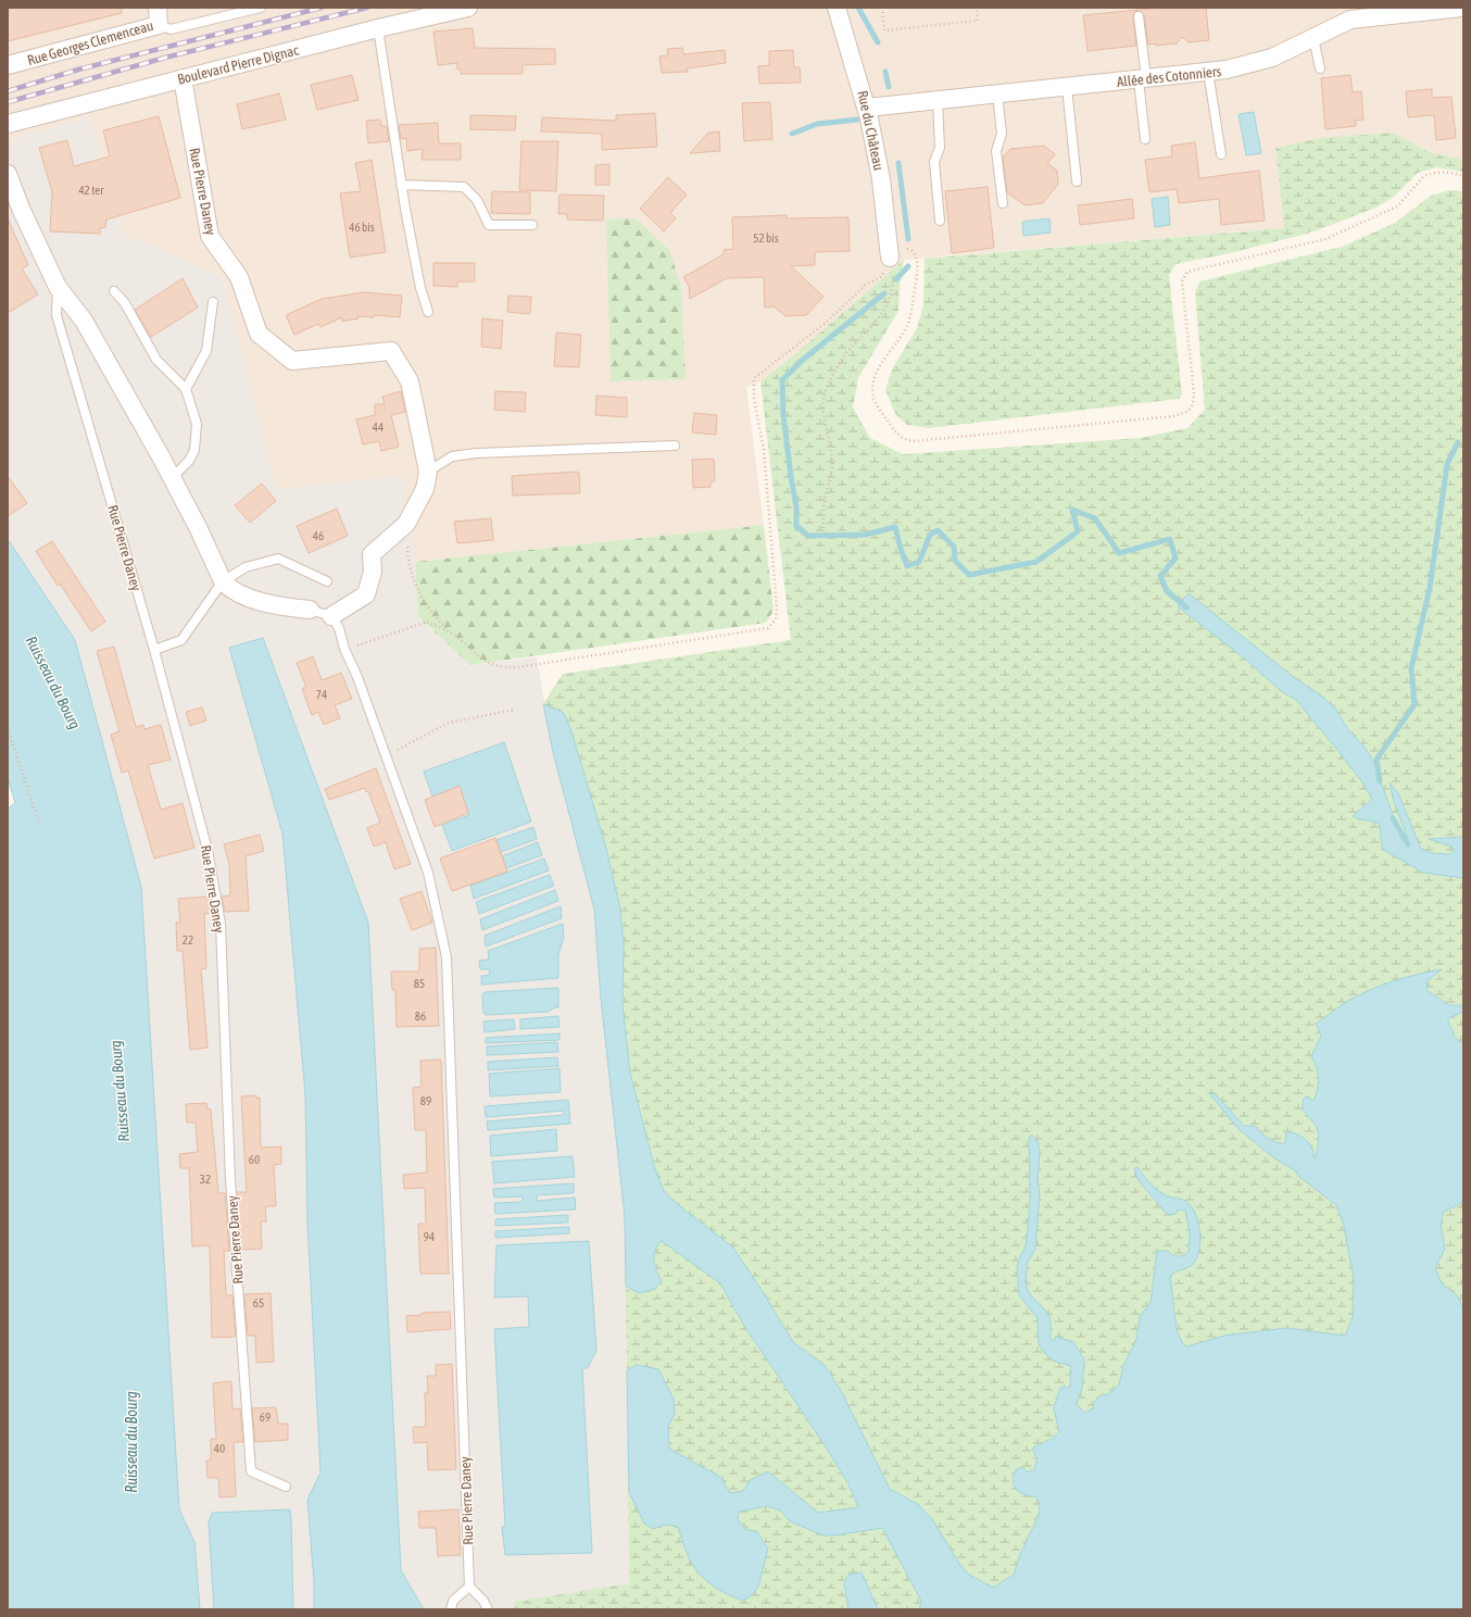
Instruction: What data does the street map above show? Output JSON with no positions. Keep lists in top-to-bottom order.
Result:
{
  "streets": {
    "street": [
      "Rue Georges Clemenceau",
      "Boulevard Pierre Dignac",
      "Allée des Cotonniers",
      "Rue du Château",
      "Rue Pierre Daney"
    ]
  },
  "crossings": [
    ["Boulevard Pierre Dignac", "Rue Pierre Daney"],
    ["Allée des Cotonniers", "Rue du Château"]
  ],
  "water": ["Ruisseau du Bourg"],
  "house_numbers": [
    "42 ter",
    "46 bis",
    "52 bis",
    "44",
    "46",
    "74",
    "22",
    "85",
    "86",
    "89",
    "60",
    "32",
    "94",
    "65",
    "69",
    "40"
  ]
}
